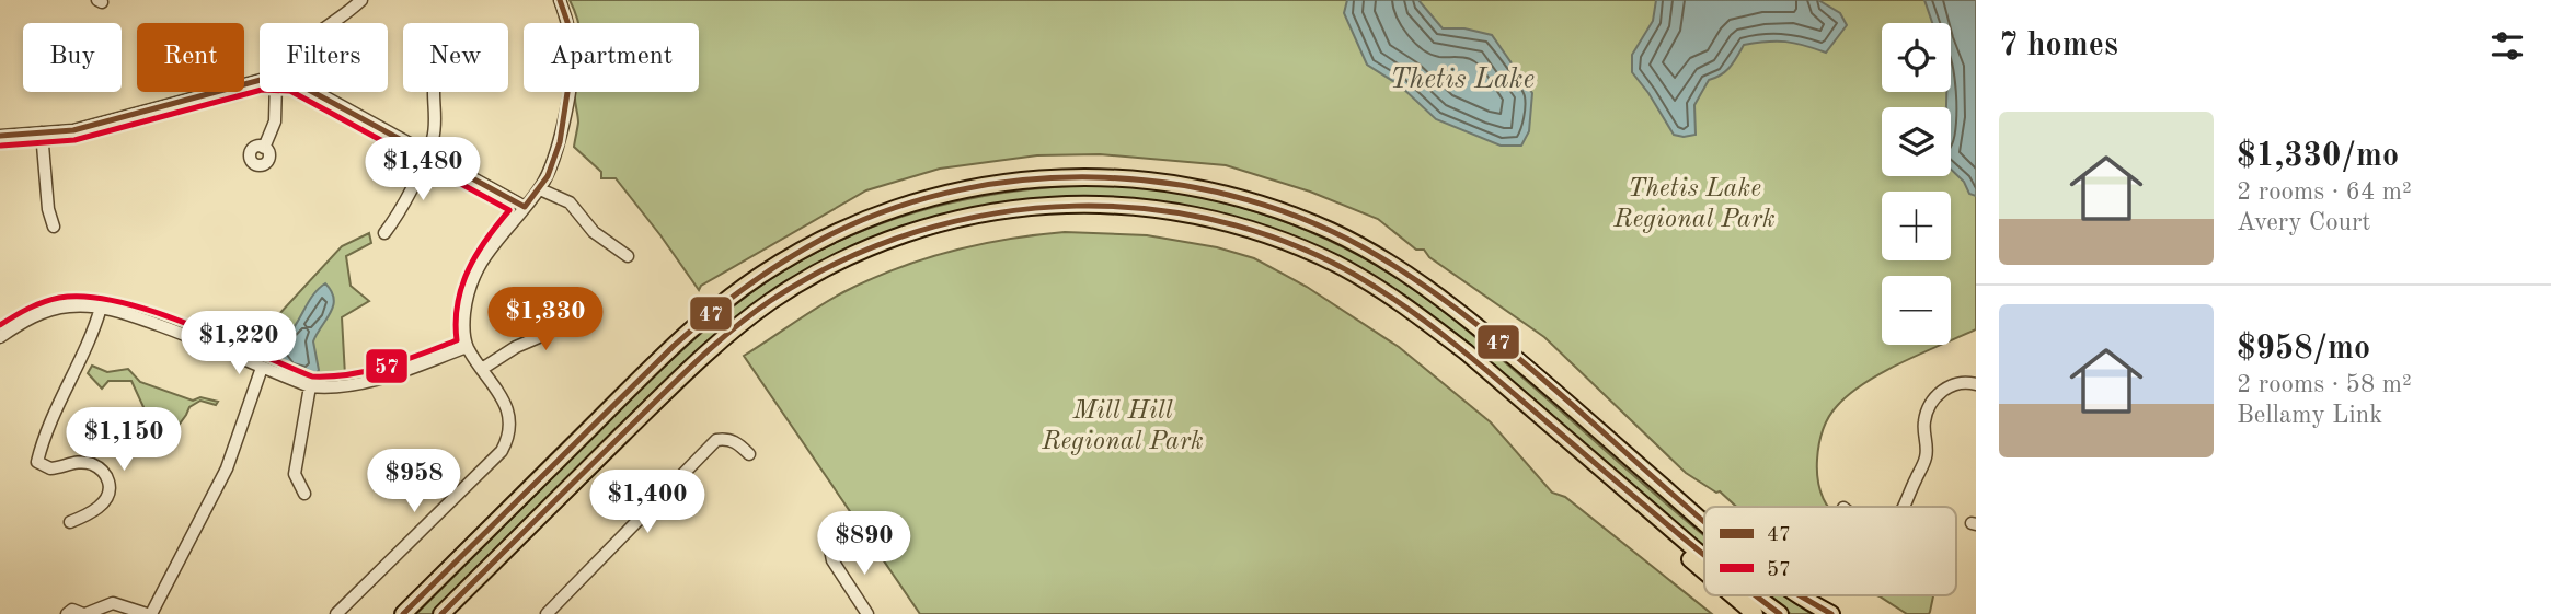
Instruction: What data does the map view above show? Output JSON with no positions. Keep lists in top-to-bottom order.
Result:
{
  "water": ["Thetis Lake"],
  "parks": ["Thetis Lake Regional Park", "Mill Hill Regional Park"],
  "lines": ["transit line 47", "transit line 57"],
  "legend": ["47", "57"],
  "page": {
    "heading": "7 homes",
    "map_buttons": ["+", "−"],
    "chip": [
      "Buy",
      "Rent",
      "Filters",
      "New",
      "Apartment"
    ],
    "list": [
      {
        "name": "$1,330/mo",
        "note": "2 rooms · 64 m² · Avery Court"
      },
      {
        "name": "$958/mo",
        "note": "2 rooms · 58 m² · Bellamy Link"
      }
    ],
    "price": [
      "$1,480",
      "$1,330",
      "$1,220",
      "$1,150",
      "$958",
      "$1,400",
      "$890"
    ]
  }
}
